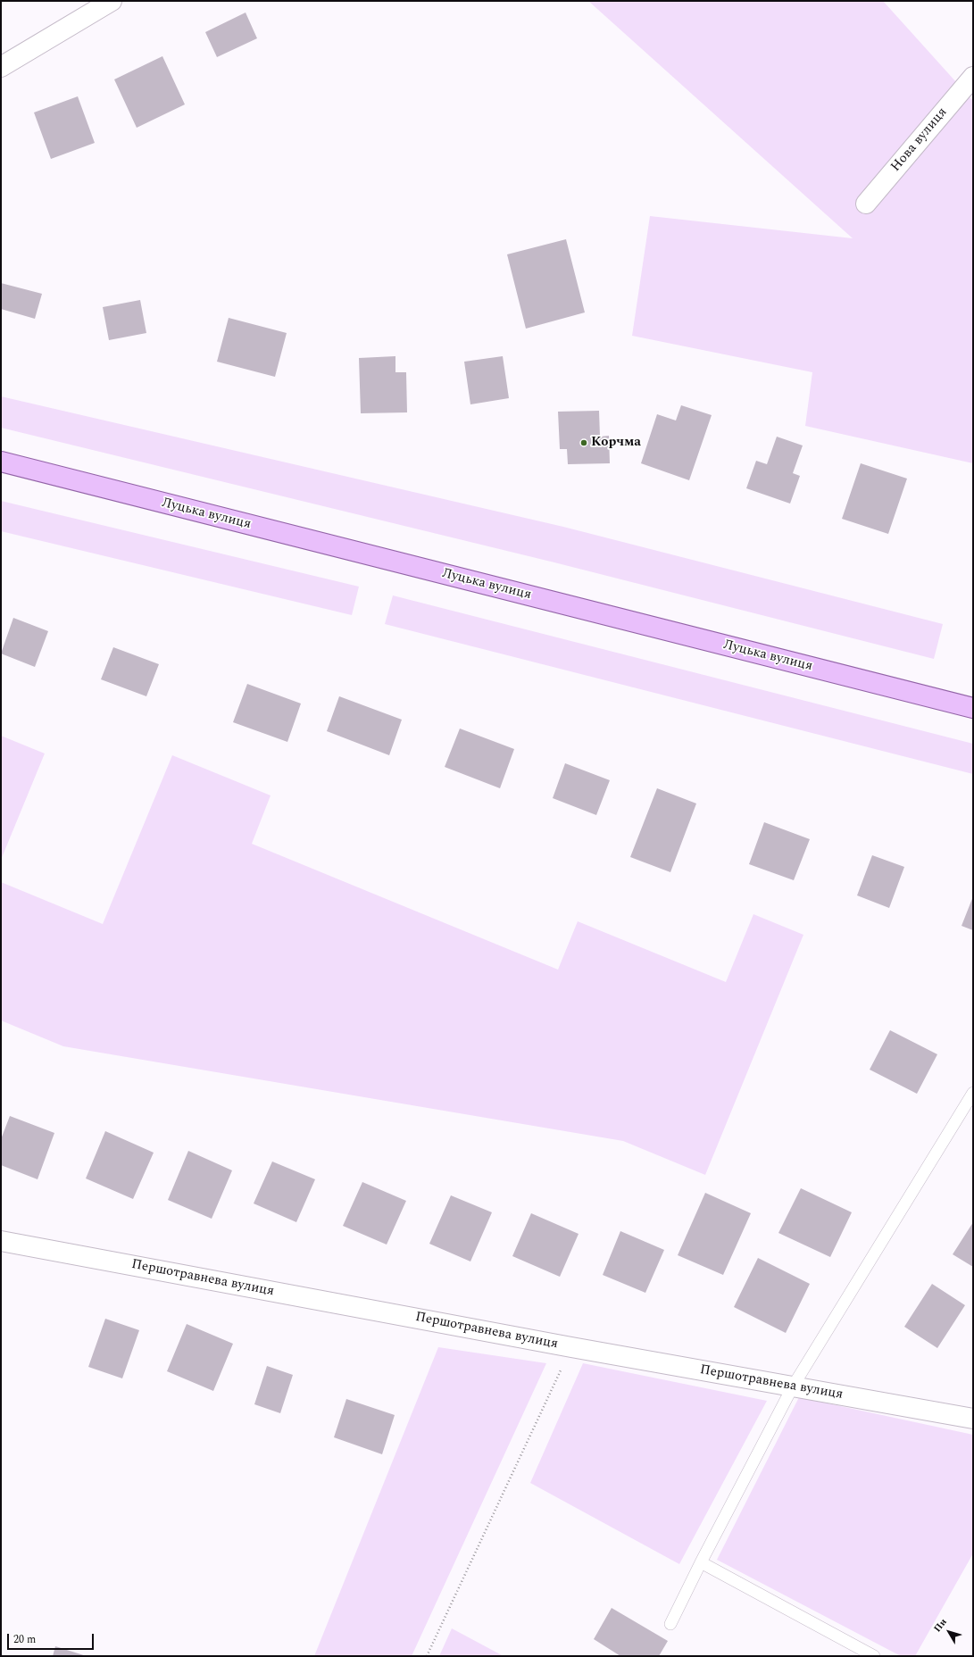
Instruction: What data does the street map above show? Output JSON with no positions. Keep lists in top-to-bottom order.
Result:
{
  "streets": {
    "main road": ["Луцька вулиця"],
    "street": ["Нова вулиця", "Першотравнева вулиця"]
  },
  "places": ["Корчма"],
  "scale_bar": "20 m",
  "north": "top left"
}
